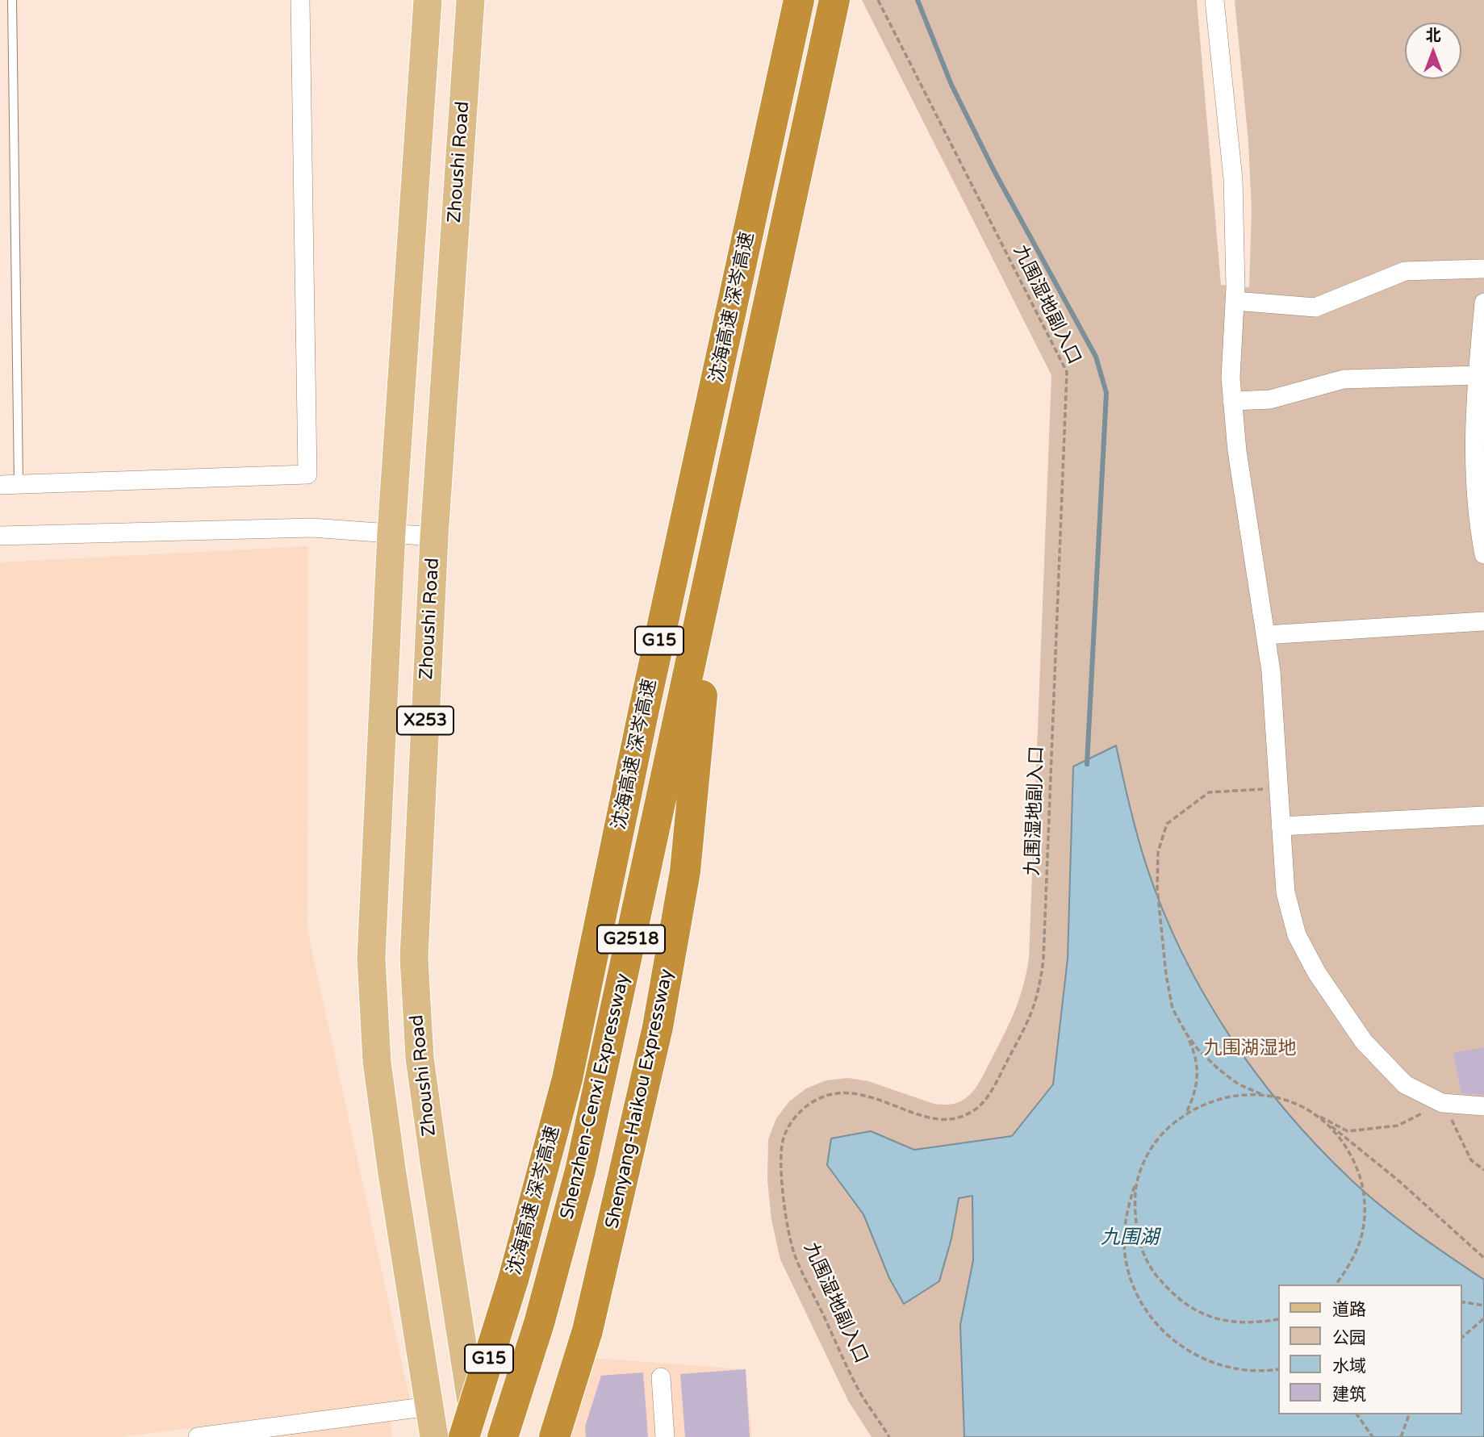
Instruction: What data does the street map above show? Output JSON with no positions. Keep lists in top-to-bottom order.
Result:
{
  "streets": {
    "highway": [
      "沈海高速 深岑高速",
      "G15",
      "G2518",
      "Shenzhen-Cenxi Expressway",
      "Shenyang-Haikou Expressway"
    ],
    "main road": ["Zhoushi Road", "X253"],
    "path": ["九围湿地副入口"]
  },
  "crossings": [
    ["沈海高速 深岑高速", "Shenzhen-Cenxi Expressway"],
    ["沈海高速 深岑高速", "Shenyang-Haikou Expressway"],
    ["Shenzhen-Cenxi Expressway", "Shenyang-Haikou Expressway"]
  ],
  "water": ["九围湖"],
  "parks": ["九围湖湿地"],
  "legend": [
    "道路",
    "公园",
    "水域",
    "建筑"
  ],
  "north": "top"
}
